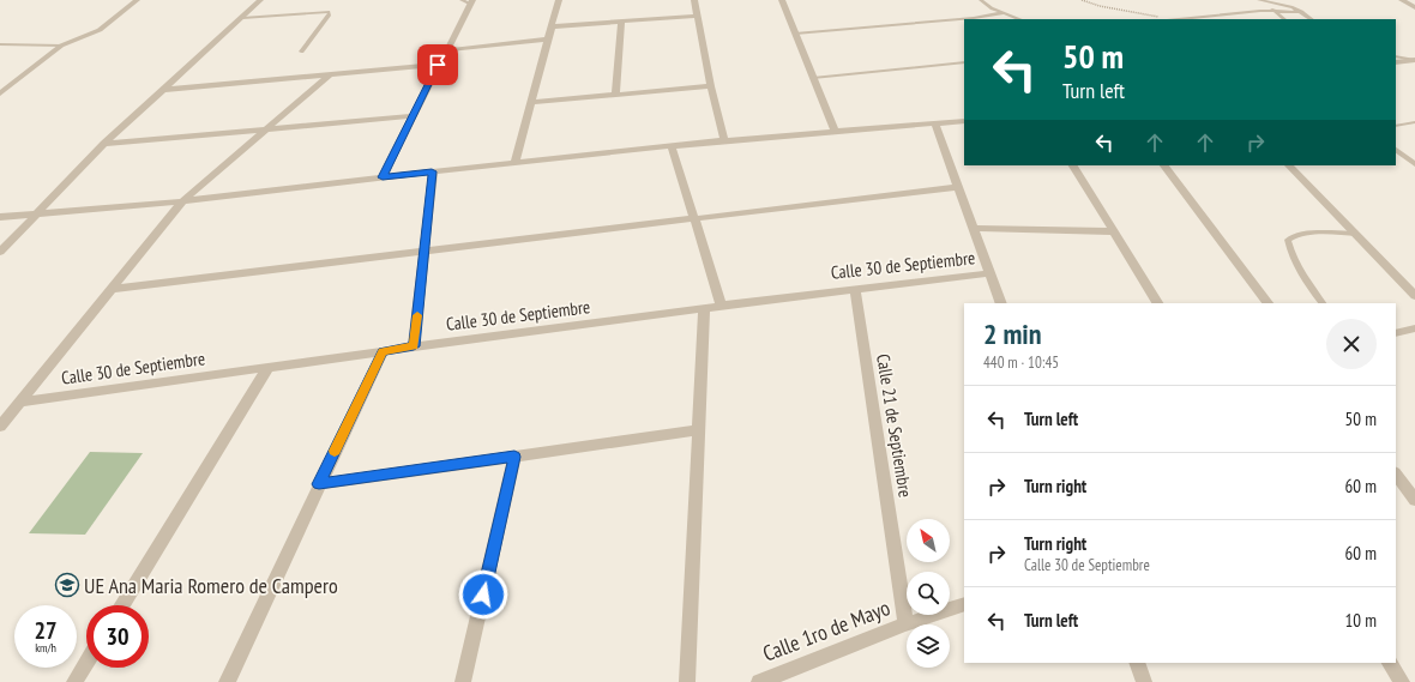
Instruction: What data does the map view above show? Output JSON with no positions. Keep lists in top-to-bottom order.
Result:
{
  "streets": {
    "street": ["Calle 30 de Septiembre", "Calle 21 de Septiembre", "Calle 1ro de Mayo"]
  },
  "crossings": [
    ["Calle 30 de Septiembre", "Calle 21 de Septiembre"],
    ["Calle 21 de Septiembre", "Calle 1ro de Mayo"]
  ],
  "places": {
    "school or university": ["UE Ana Maria Romero de Campero"]
  },
  "north": "top left",
  "page": {
    "turn": ["50 m", "Turn left"],
    "heading": ["2 min", "440 m · 10:45"],
    "list": [
      {
        "name": "Turn left",
        "value": "50 m"
      },
      {
        "name": "Turn right",
        "value": "60 m"
      },
      {
        "name": "Turn right",
        "note": "Calle 30 de Septiembre",
        "value": "60 m"
      },
      {
        "name": "Turn left",
        "value": "10 m"
      }
    ],
    "speed": "27 km/h",
    "limit": "30"
  }
}
